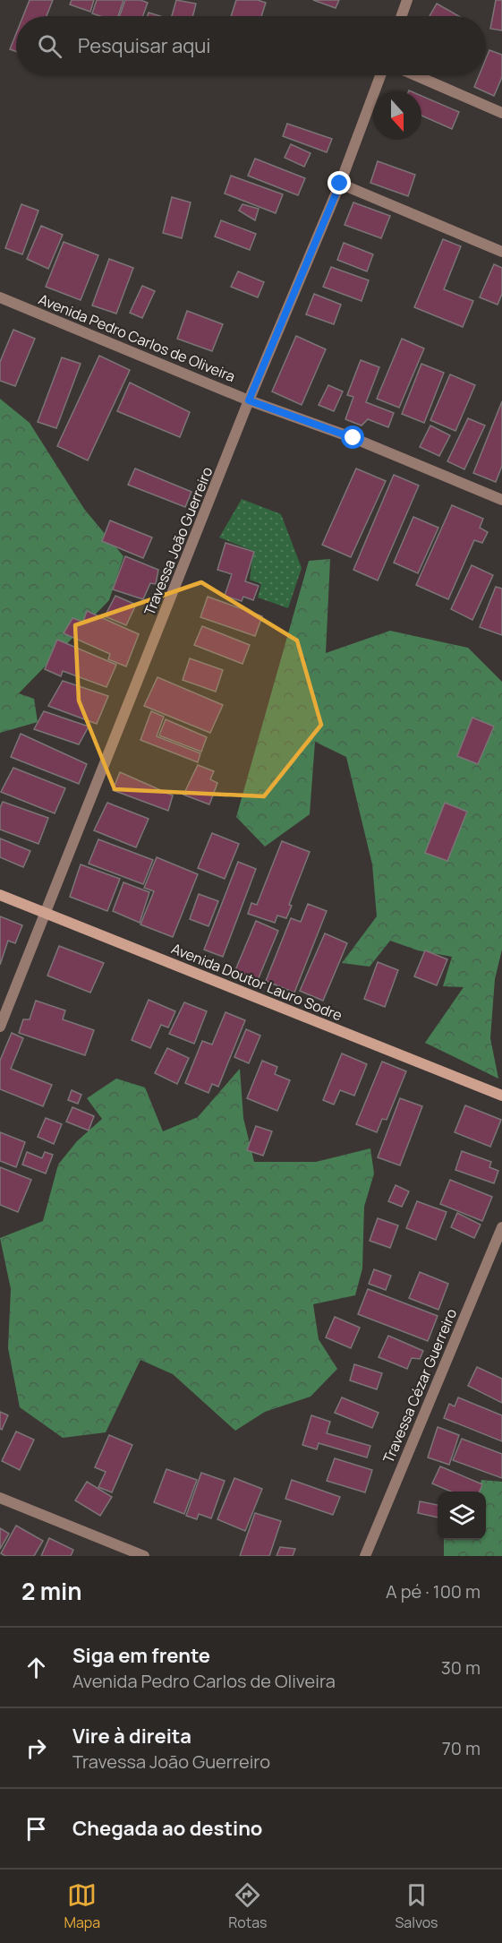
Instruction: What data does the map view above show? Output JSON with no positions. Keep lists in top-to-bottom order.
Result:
{
  "streets": {
    "street": [
      "Avenida Pedro Carlos de Oliveira",
      "Travessa João Guerreiro",
      "Avenida Doutor Lauro Sodre",
      "Travessa Cézar Guerreiro"
    ]
  },
  "crossings": [
    ["Avenida Pedro Carlos de Oliveira", "Travessa João Guerreiro"],
    ["Travessa João Guerreiro", "Avenida Doutor Lauro Sodre"]
  ],
  "north": "bottom",
  "page": {
    "search": "Pesquisar aqui",
    "heading": ["2 min", "A pé · 100 m"],
    "list": [
      ["Siga em frente", "Avenida Pedro Carlos de Oliveira", "30 m"],
      ["Vire à direita", "Travessa João Guerreiro", "70 m"],
      "Chegada ao destino"
    ],
    "nav": ["Mapa", "Rotas", "Salvos"]
  }
}
